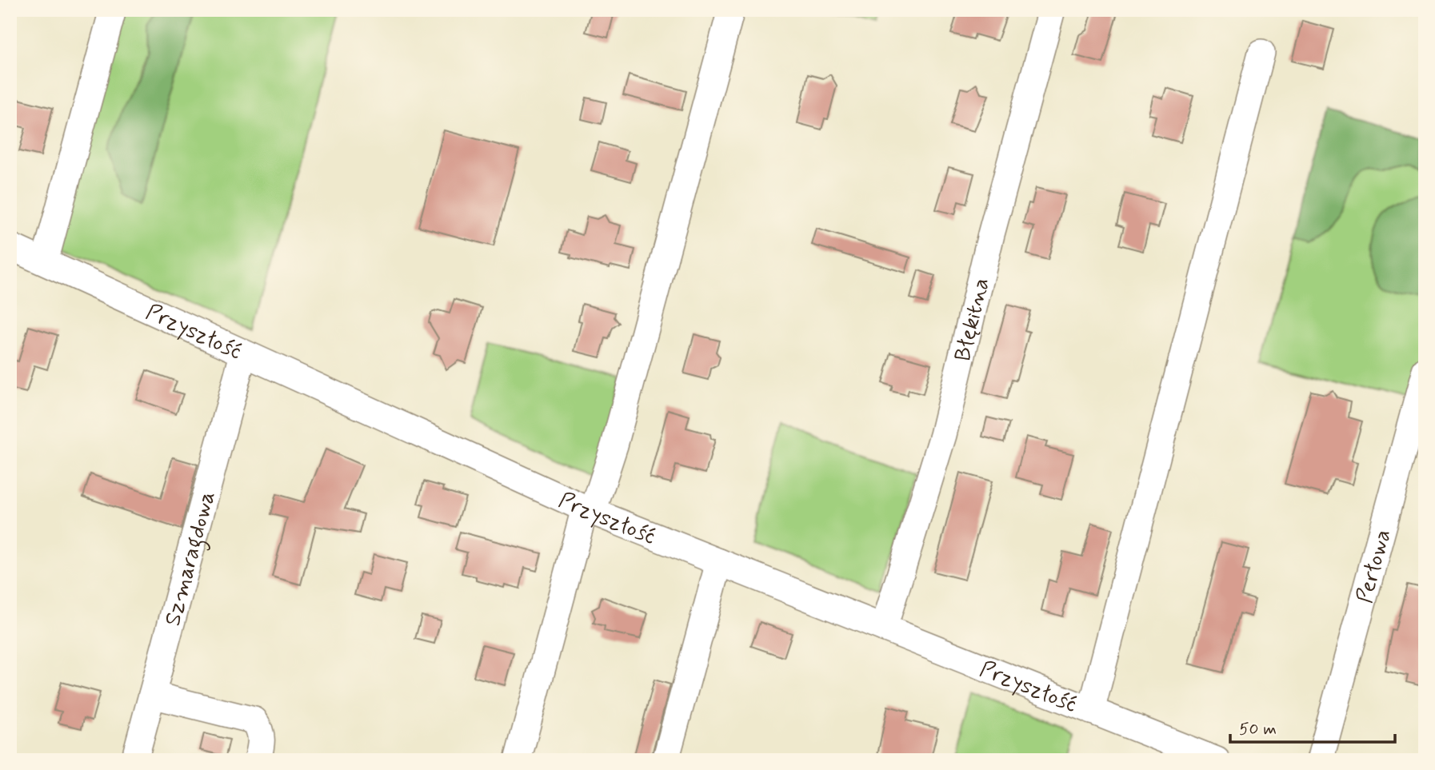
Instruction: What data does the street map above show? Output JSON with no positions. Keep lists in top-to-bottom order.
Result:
{
  "streets": {
    "street": [
      "Błękitna",
      "Przyszłość",
      "Szmaragdowa",
      "Perłowa"
    ]
  },
  "crossings": [
    ["Błękitna", "Przyszłość"],
    ["Przyszłość", "Szmaragdowa"]
  ],
  "scale_bar": "50 m"
}
